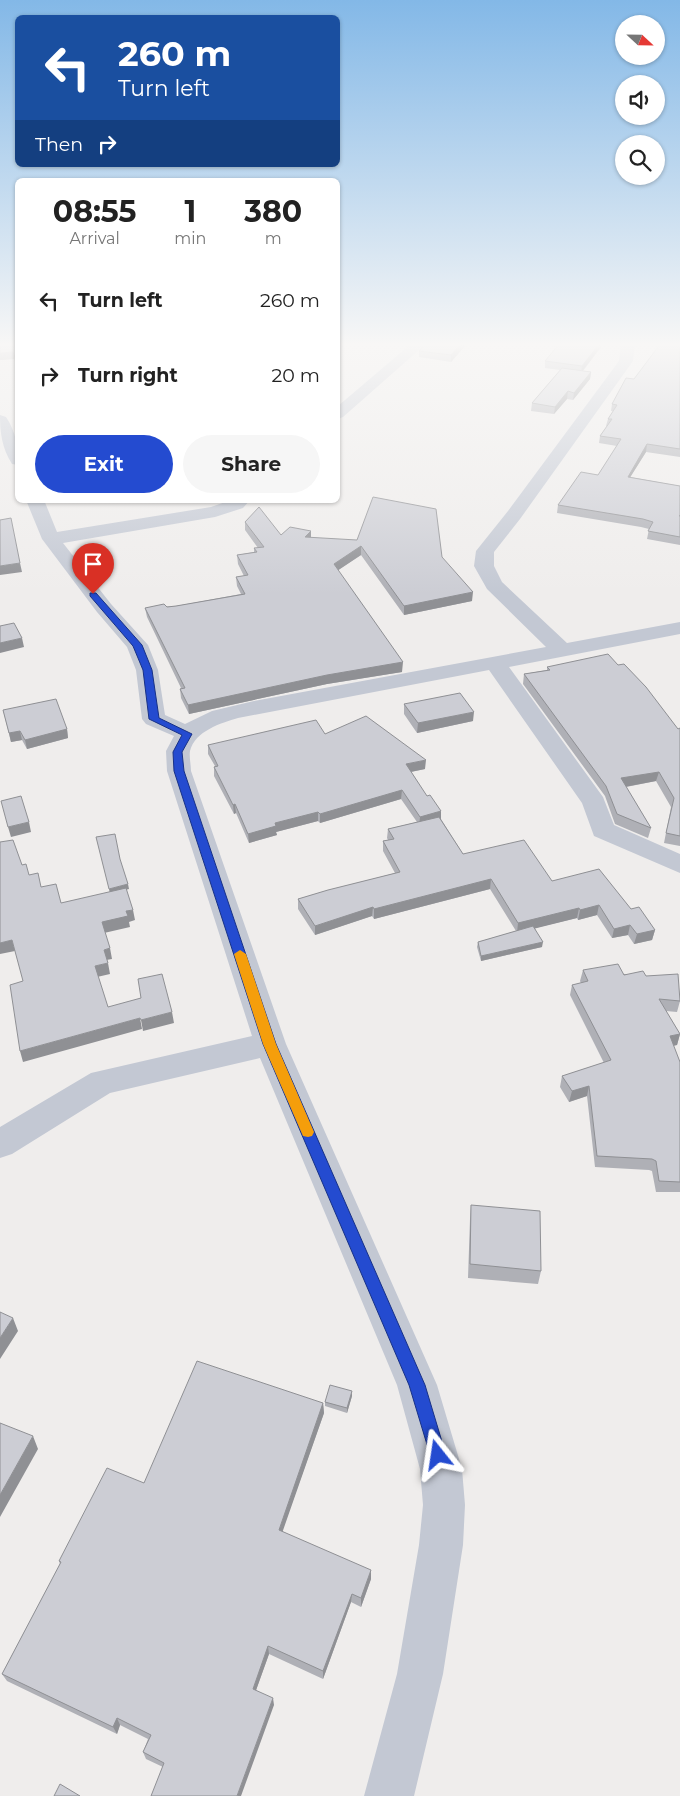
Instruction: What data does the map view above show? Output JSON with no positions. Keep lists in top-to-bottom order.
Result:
{
  "north": "right",
  "page": {
    "turn": ["260 m", "Turn left"],
    "then": "Then",
    "eta": [
      "08:55",
      "Arrival",
      "1",
      "min",
      "380",
      "m"
    ],
    "list": [
      {
        "name": "Turn left",
        "value": "260 m"
      },
      {
        "name": "Turn right",
        "value": "20 m"
      }
    ],
    "buttons": ["Exit", "Share"]
  }
}
